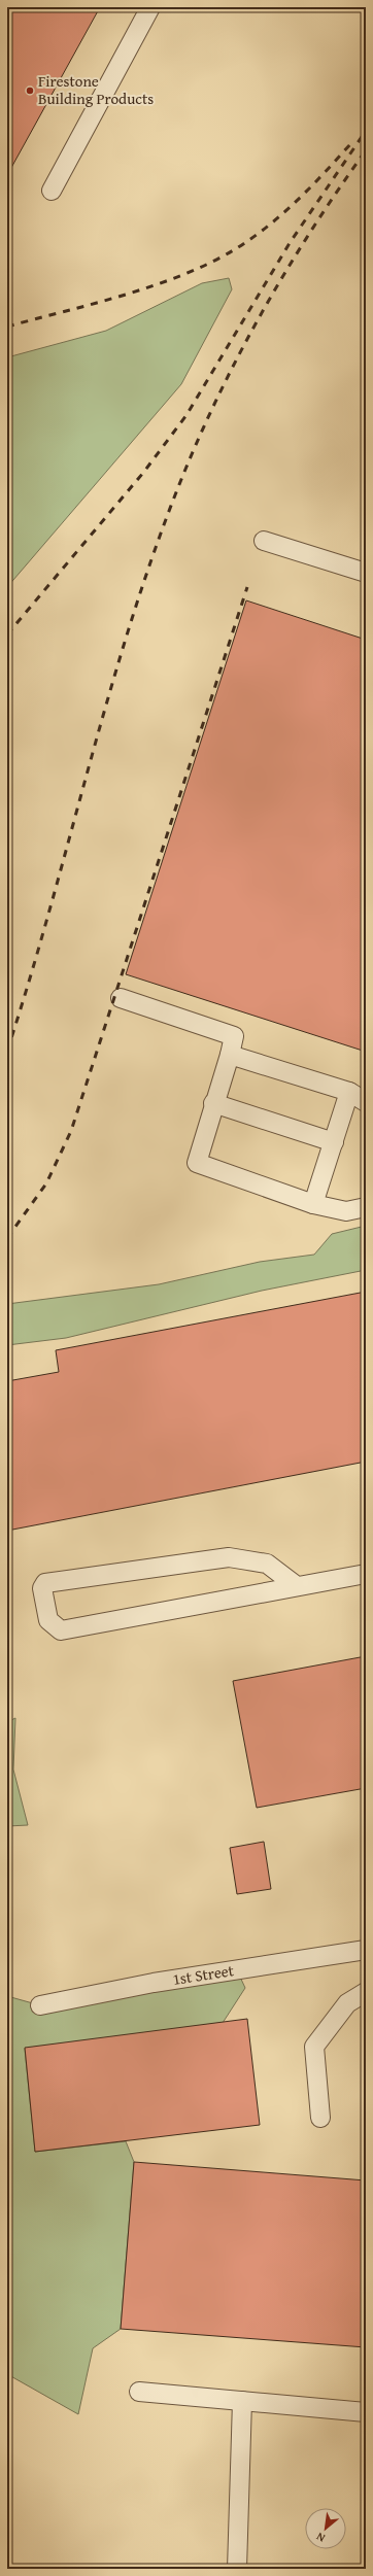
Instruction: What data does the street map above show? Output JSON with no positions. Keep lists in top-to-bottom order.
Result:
{
  "streets": {
    "street": ["1st Street"]
  },
  "places": ["Firestone Building Products"],
  "north": "bottom left"
}
